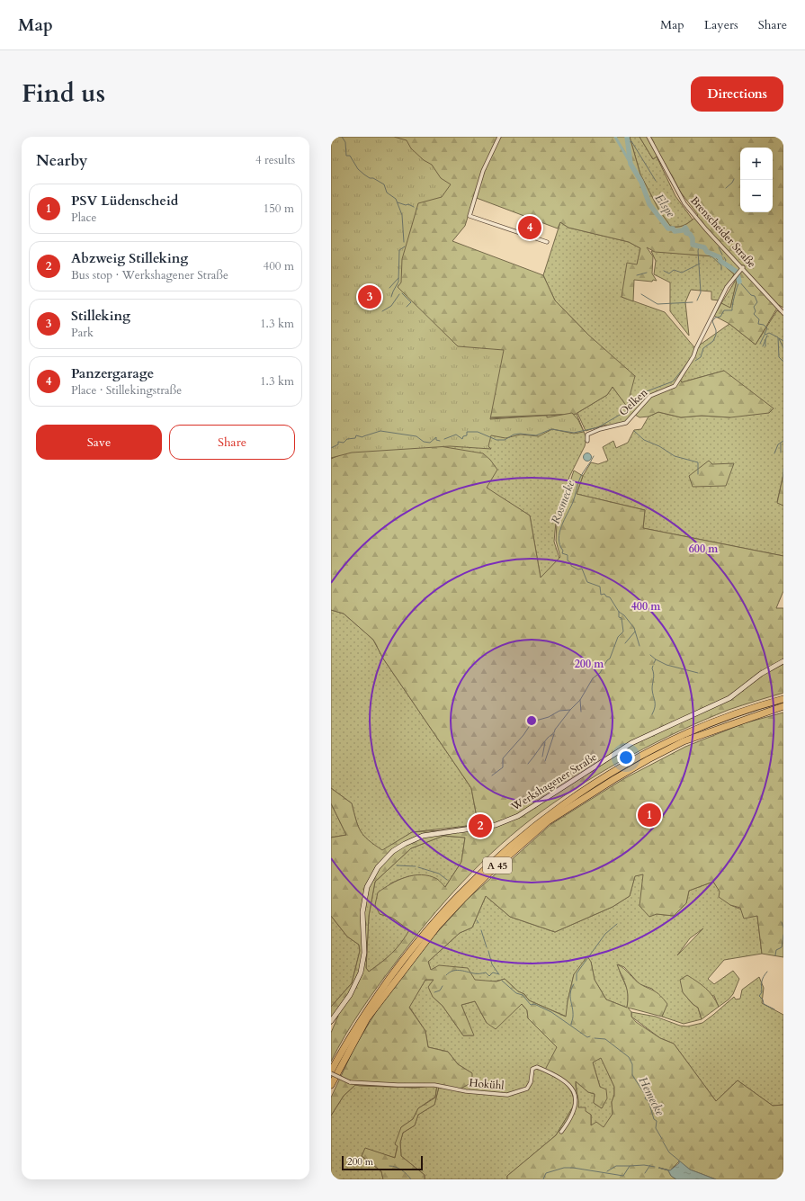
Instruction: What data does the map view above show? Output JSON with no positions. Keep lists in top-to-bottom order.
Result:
{
  "streets": {
    "highway": ["A 45"],
    "main road": ["Werkshagener Straße"],
    "street": ["Brenscheider Straße", "Oelken", "Hokühl"]
  },
  "crossings": [
    ["Brenscheider Straße", "Oelken"],
    ["A 45", "Hokühl"]
  ],
  "water": ["Elspe", "Rosmecke", "Hemecke"],
  "scale_bar": "200 m",
  "page": {
    "header": "Map",
    "nav": ["Map", "Layers", "Share"],
    "title": "Find us",
    "buttons": [
      "Directions",
      ["Save", "Share"]
    ],
    "heading": ["Nearby", "4 results"],
    "map_buttons": ["+", "−"],
    "list": [
      {
        "mark": "1",
        "name": "PSV Lüdenscheid",
        "note": "Place",
        "value": "150 m"
      },
      {
        "mark": "2",
        "name": "Abzweig Stilleking",
        "note": "Bus stop · Werkshagener Straße",
        "value": "400 m"
      },
      {
        "mark": "3",
        "name": "Stilleking",
        "note": "Park",
        "value": "1.3 km"
      },
      {
        "mark": "4",
        "name": "Panzergarage",
        "note": "Place · Stillekingstraße",
        "value": "1.3 km"
      }
    ],
    "pins": [
      "4",
      "3",
      "1",
      "2"
    ],
    "scale": "200 m"
  },
  "rings": ["600 m", "400 m", "200 m"]
}
